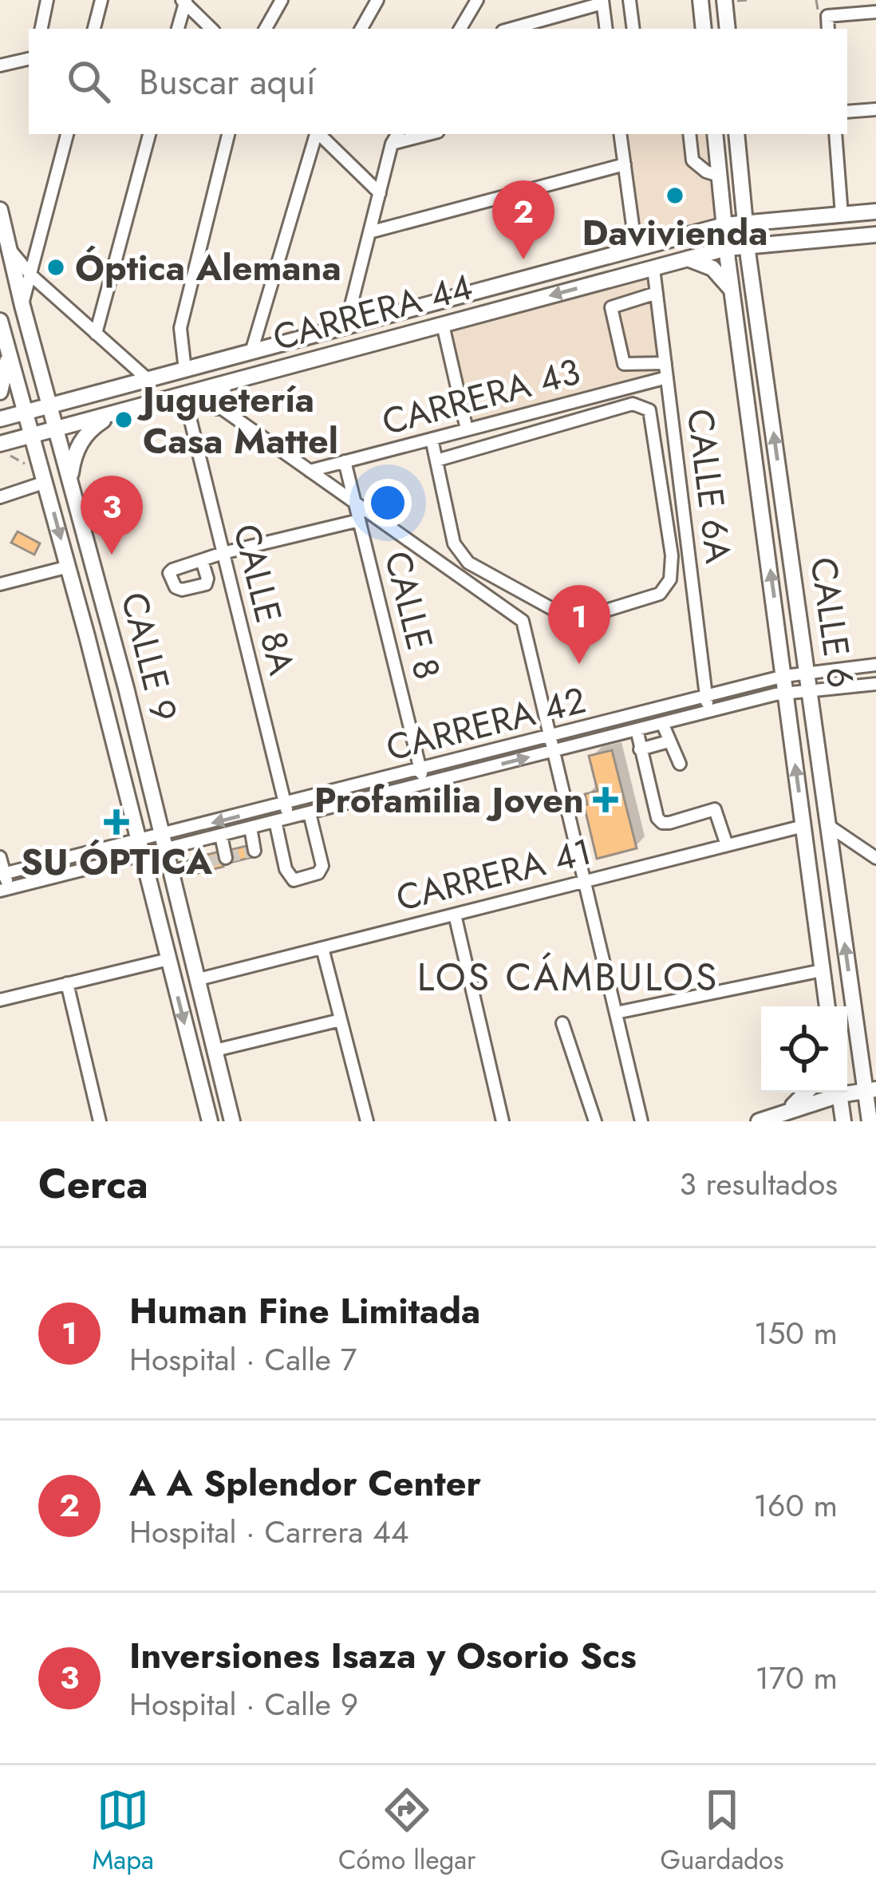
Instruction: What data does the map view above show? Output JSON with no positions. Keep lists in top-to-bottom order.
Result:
{
  "streets": {
    "main road": ["CARRERA 44", "CALLE 6", "CALLE 9"],
    "street": [
      "CARRERA 43",
      "CALLE 6A",
      "CALLE 8A",
      "CALLE 8",
      "CARRERA 42",
      "CARRERA 41"
    ]
  },
  "crossings": [
    ["CARRERA 44", "CALLE 6A"],
    ["CARRERA 44", "CALLE 8A"],
    ["CARRERA 44", "CALLE 6"],
    ["CARRERA 44", "CALLE 9"],
    ["CARRERA 43", "CALLE 6A"],
    ["CARRERA 43", "CALLE 8"],
    ["CALLE 6A", "CARRERA 42"],
    ["CALLE 8A", "CARRERA 42"],
    ["CALLE 8", "CARRERA 42"],
    ["CALLE 6", "CARRERA 42"],
    ["CALLE 6", "CARRERA 41"],
    ["CALLE 9", "CARRERA 42"],
    ["CALLE 9", "CARRERA 41"]
  ],
  "one_way": ["CALLE 6"],
  "districts": ["LOS CÁMBULOS"],
  "places": {
    "other": ["Davivienda", "Óptica Alemana", "Juguetería Casa Mattel"],
    "health": ["Profamilia Joven", "SU ÓPTICA"]
  },
  "page": {
    "search": "Buscar aquí",
    "pins": ["2", "3", "1"],
    "heading": ["Cerca", "3 resultados"],
    "list": [
      {
        "mark": "1",
        "name": "Human Fine Limitada",
        "note": "Hospital · Calle 7",
        "value": "150 m"
      },
      {
        "mark": "2",
        "name": "A A Splendor Center",
        "note": "Hospital · Carrera 44",
        "value": "160 m"
      },
      {
        "mark": "3",
        "name": "Inversiones Isaza y Osorio Scs",
        "note": "Hospital · Calle 9",
        "value": "170 m"
      }
    ],
    "nav": ["Mapa", "Cómo llegar", "Guardados"]
  }
}
